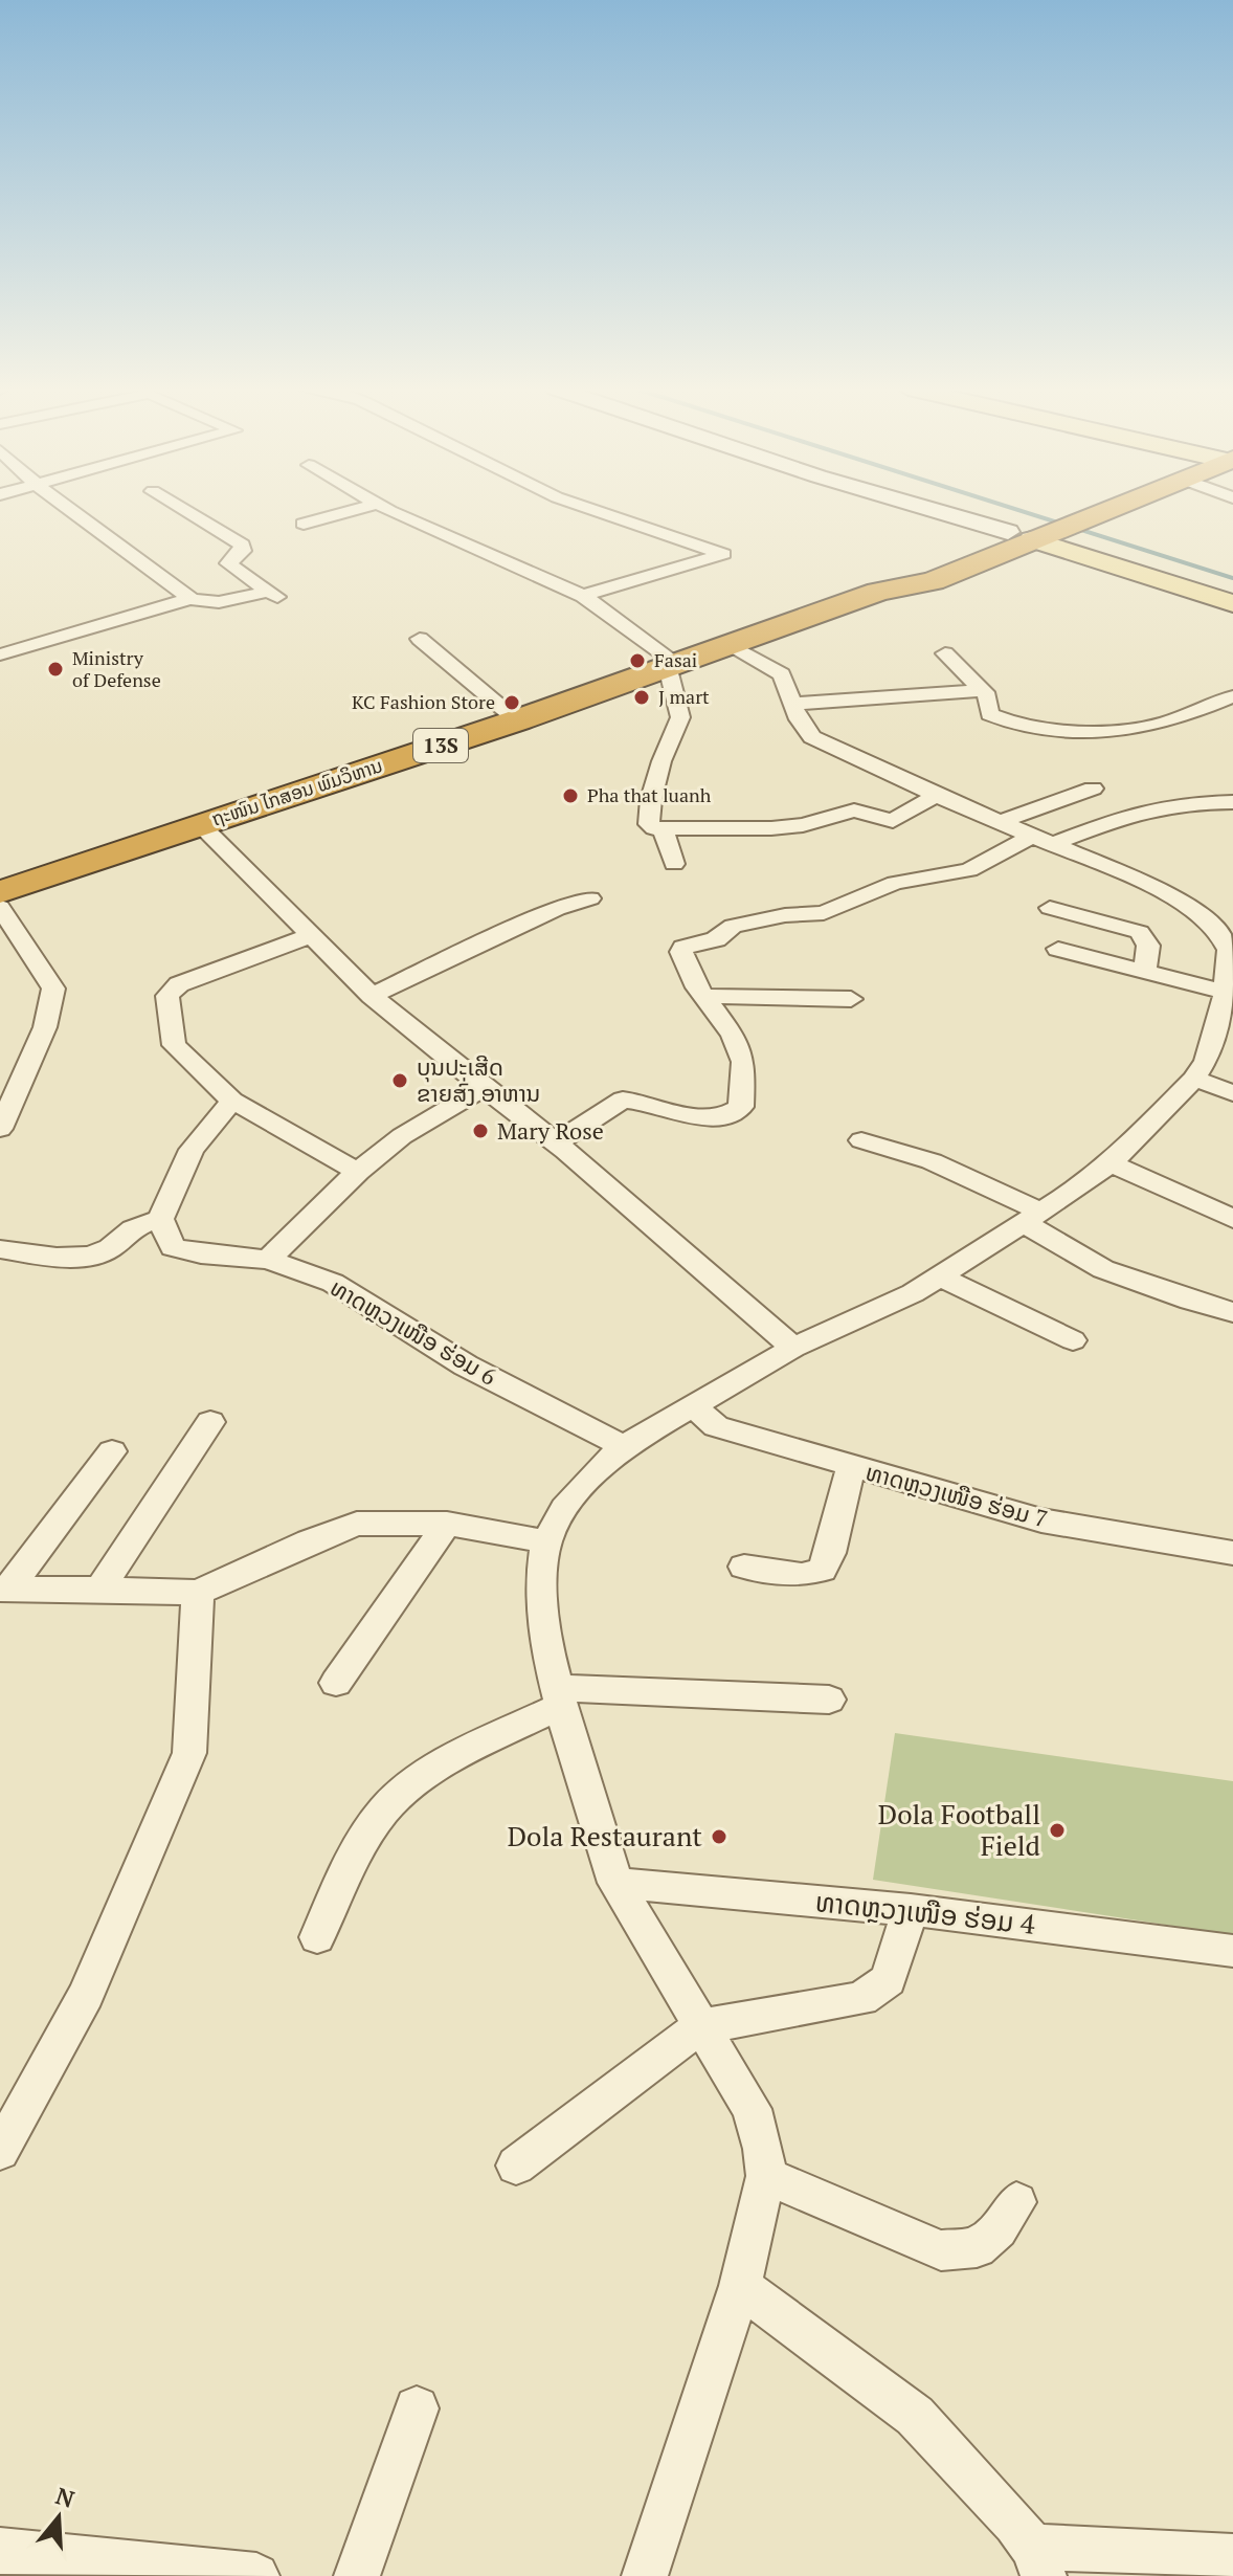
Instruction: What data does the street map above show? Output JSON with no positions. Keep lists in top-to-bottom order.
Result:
{
  "streets": {
    "highway": ["13S", "ຖະໜົນ ໄກສອນ ພົມວິຫານ"],
    "street": ["ທາດຫຼວງເໜືອ ຮ່ອມ 6", "ທາດຫຼວງເໜືອ ຮ່ອມ 7", "ທາດຫຼວງເໜືອ ຮ່ອມ 4"]
  },
  "places": [
    "Fasai",
    "Ministry of Defense",
    "J mart",
    "KC Fashion Store",
    "Pha that luanh",
    "ບຸນປະເສີດ ຂາຍສົ່ງ ອາຫານ",
    "Mary Rose",
    "Dola Football Field",
    "Dola Restaurant"
  ],
  "north": "top"
}
